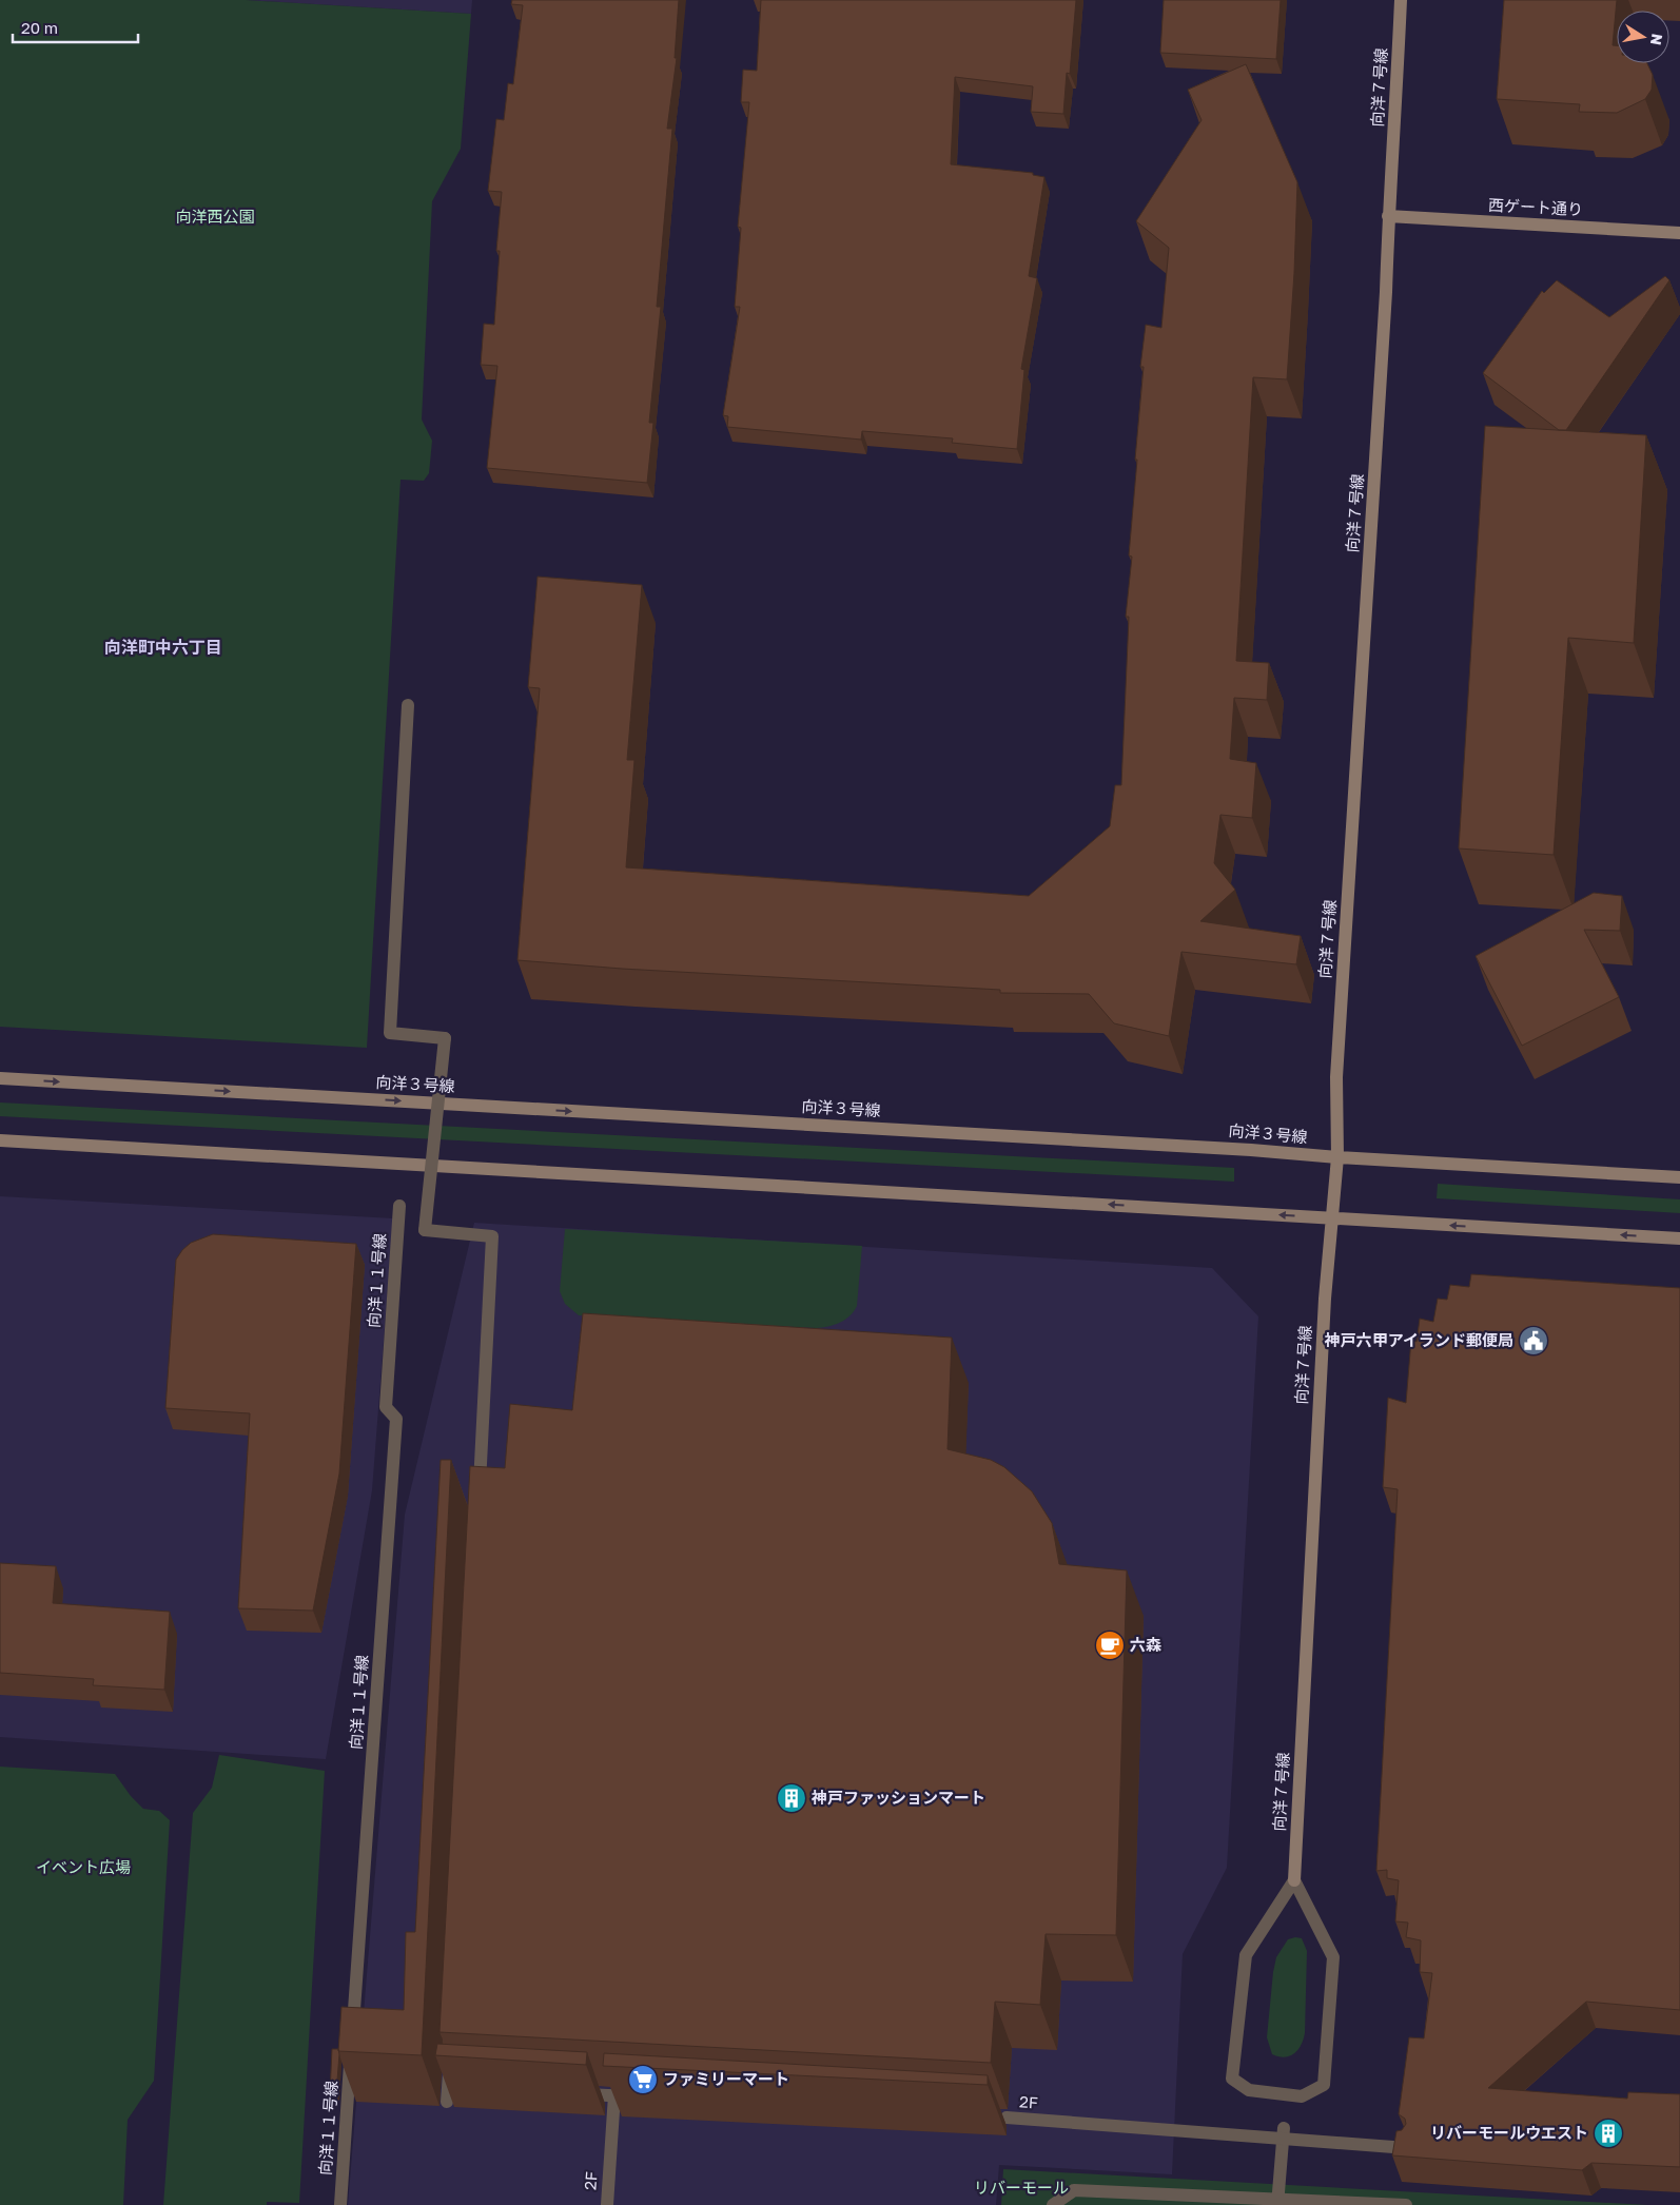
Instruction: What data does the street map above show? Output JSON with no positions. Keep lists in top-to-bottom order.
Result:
{
  "streets": {
    "street": [
      "向洋７号線",
      "西ゲート通り",
      "向洋３号線",
      "向洋１１号線",
      "2F"
    ]
  },
  "crossings": [
    ["向洋７号線", "西ゲート通り"],
    ["向洋７号線", "向洋３号線"]
  ],
  "districts": ["向洋町中六丁目"],
  "parks": ["向洋西公園", "イベント広場", "リバーモール"],
  "places": {
    "public building": ["神戸六甲アイランド郵便局"],
    "cafe": ["六森"],
    "building": ["神戸ファッションマート", "リバーモールウエスト"],
    "supermarket": ["ファミリーマート"]
  },
  "scale_bar": "20 m",
  "north": "right"
}
